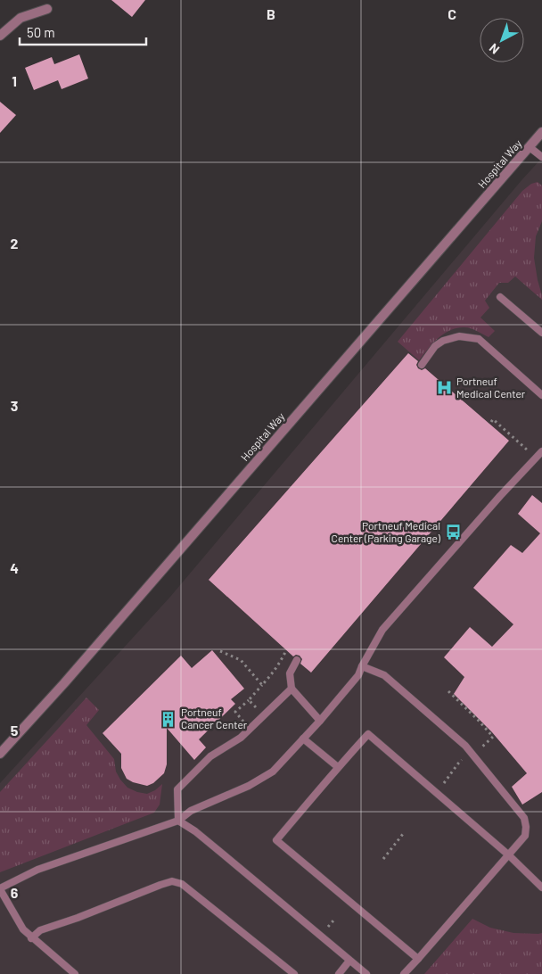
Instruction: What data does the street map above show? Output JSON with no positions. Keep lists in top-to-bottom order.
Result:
{
  "streets": {
    "street": ["Hospital Way"]
  },
  "places": {
    "hospital": ["Portneuf Medical Center"],
    "bus stop": ["Portneuf Medical Center (Parking Garage)"],
    "building": ["Portneuf Cancer Center"]
  },
  "scale_bar": "50 m",
  "north": "bottom left",
  "grid": {
    "columns": ["B", "C"],
    "rows": [
      "1",
      "2",
      "3",
      "4",
      "5",
      "6"
    ]
  }
}
